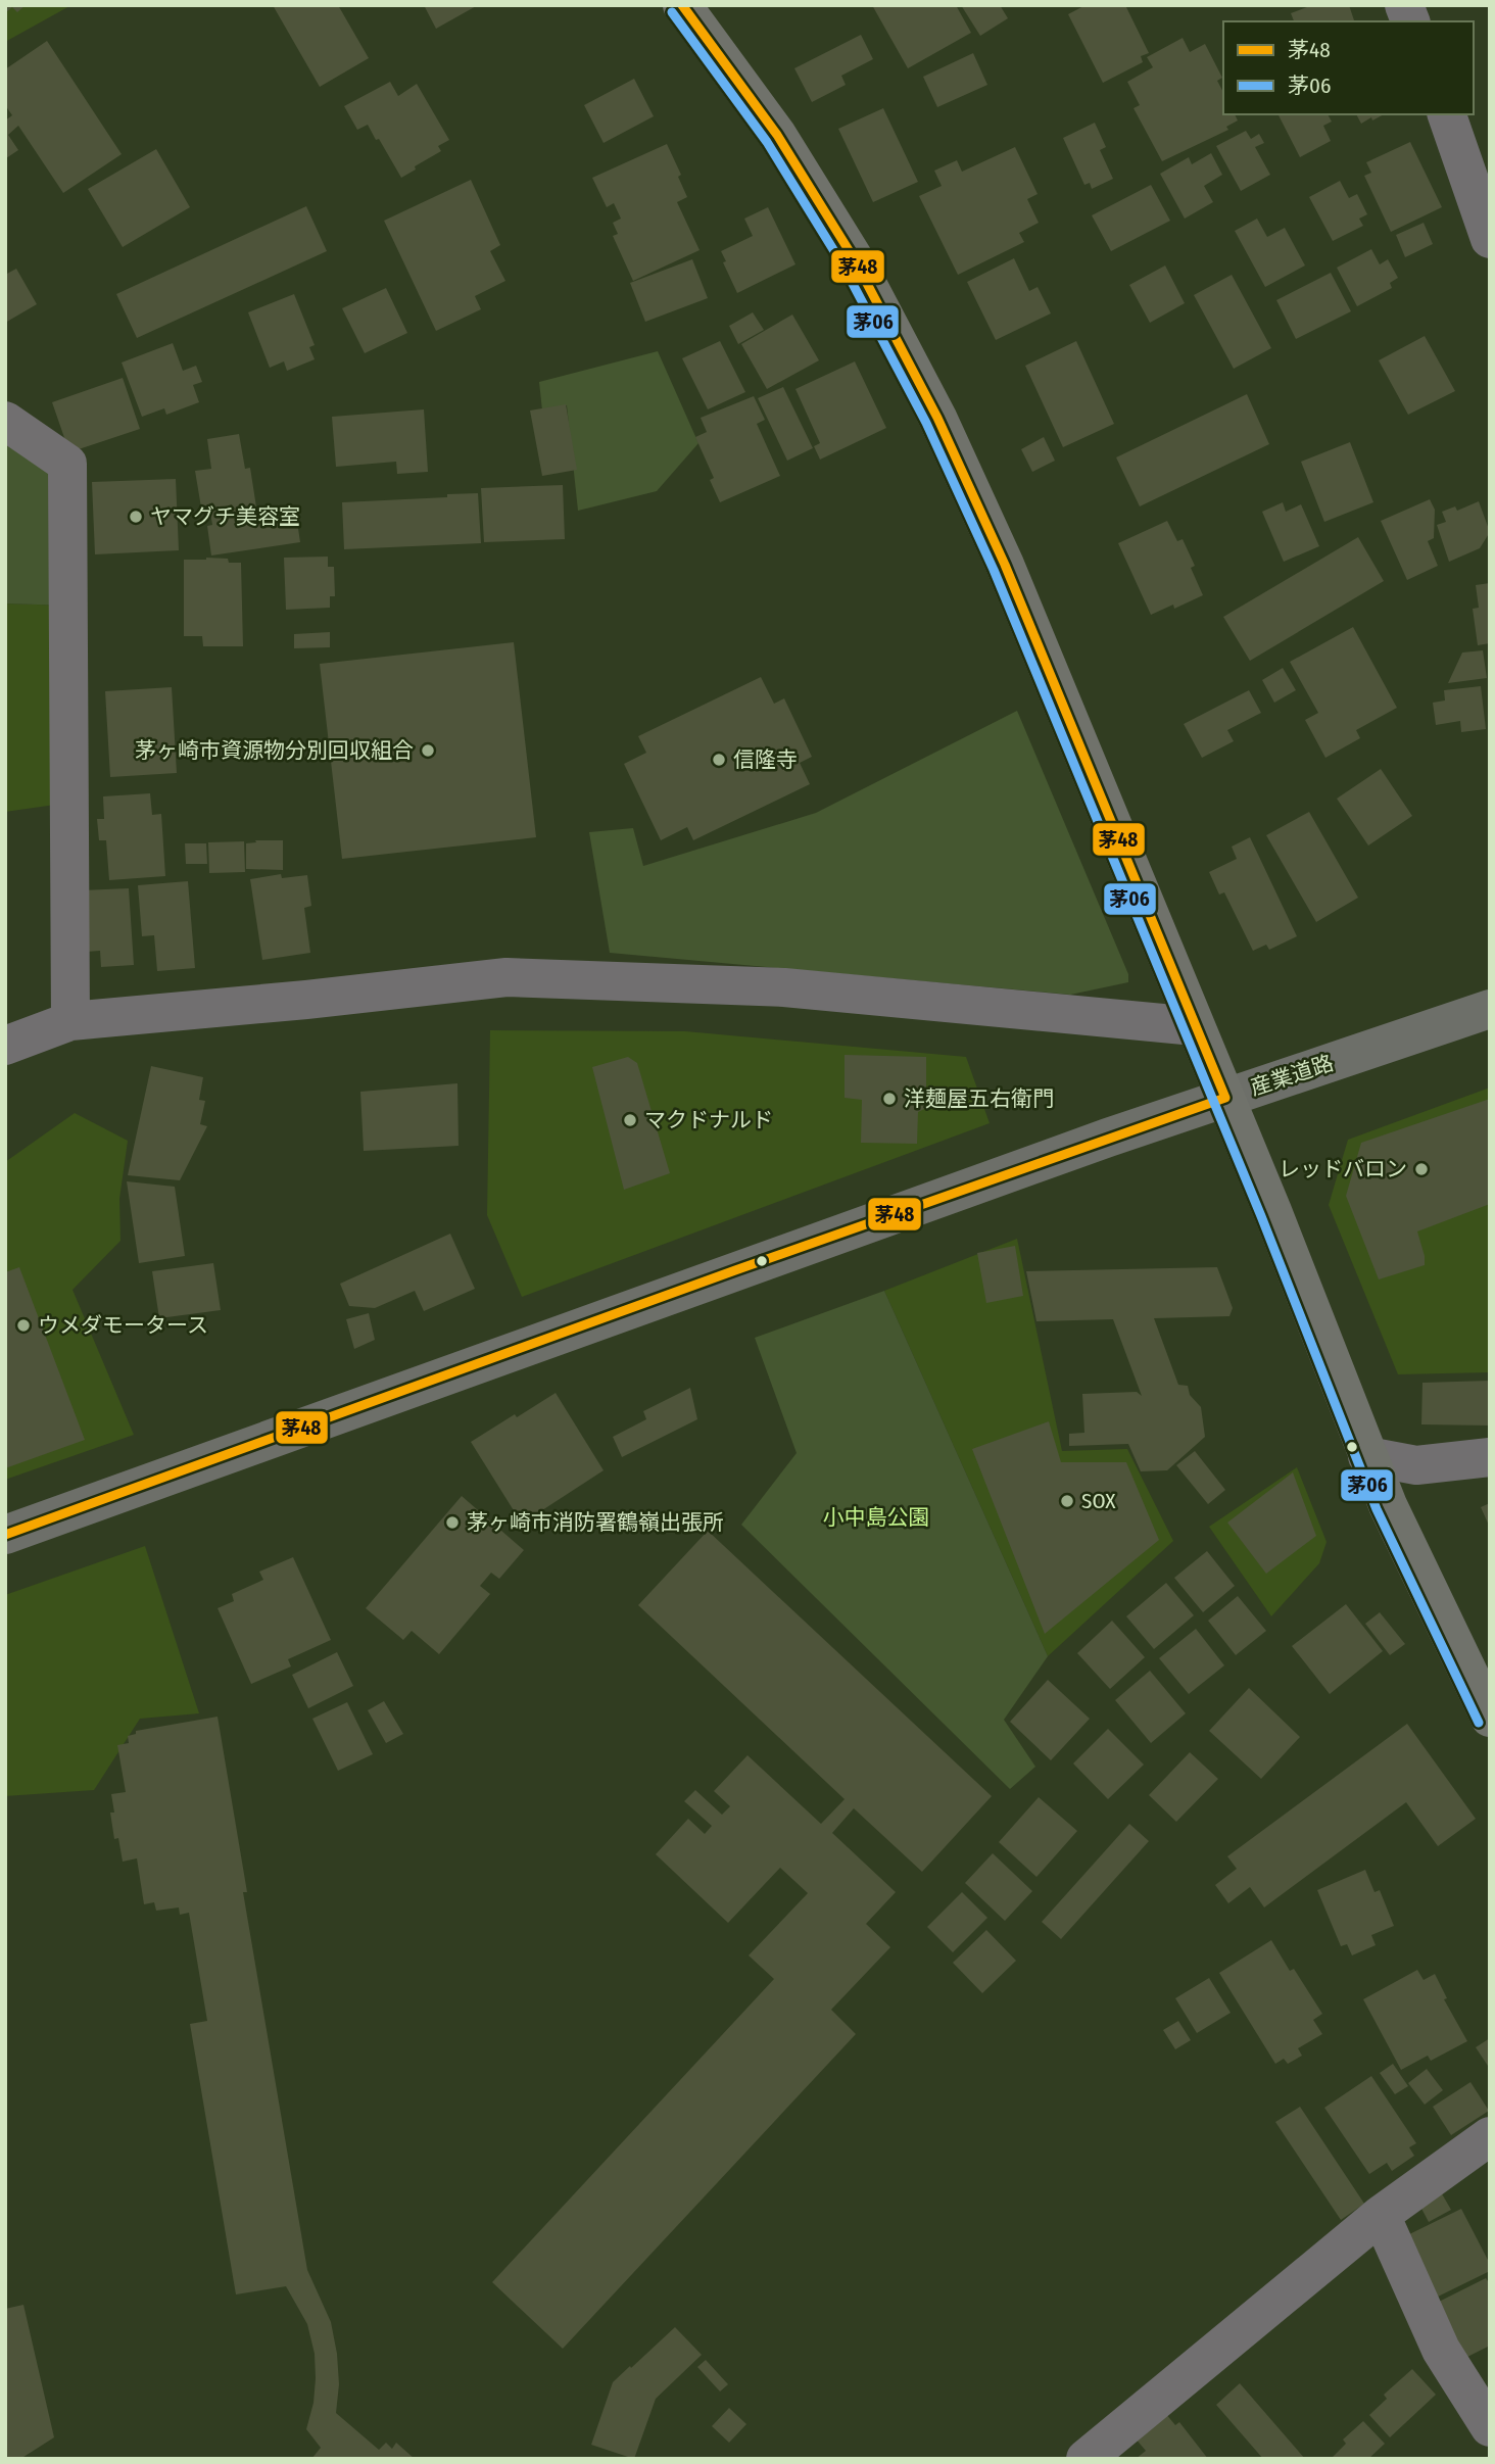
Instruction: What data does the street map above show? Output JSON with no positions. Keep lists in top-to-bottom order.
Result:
{
  "streets": {
    "main road": ["産業道路"]
  },
  "parks": ["小中島公園"],
  "places": [
    "ヤマグチ美容室",
    "茅ヶ崎市資源物分別回収組合",
    "信隆寺",
    "洋麺屋五右衛門",
    "マクドナルド",
    "レッドバロン",
    "ウメダモータース",
    "SOX",
    "茅ヶ崎市消防署鶴嶺出張所"
  ],
  "lines": ["transit line 茅48", "transit line 茅06"],
  "legend": ["茅48", "茅06"]
}
